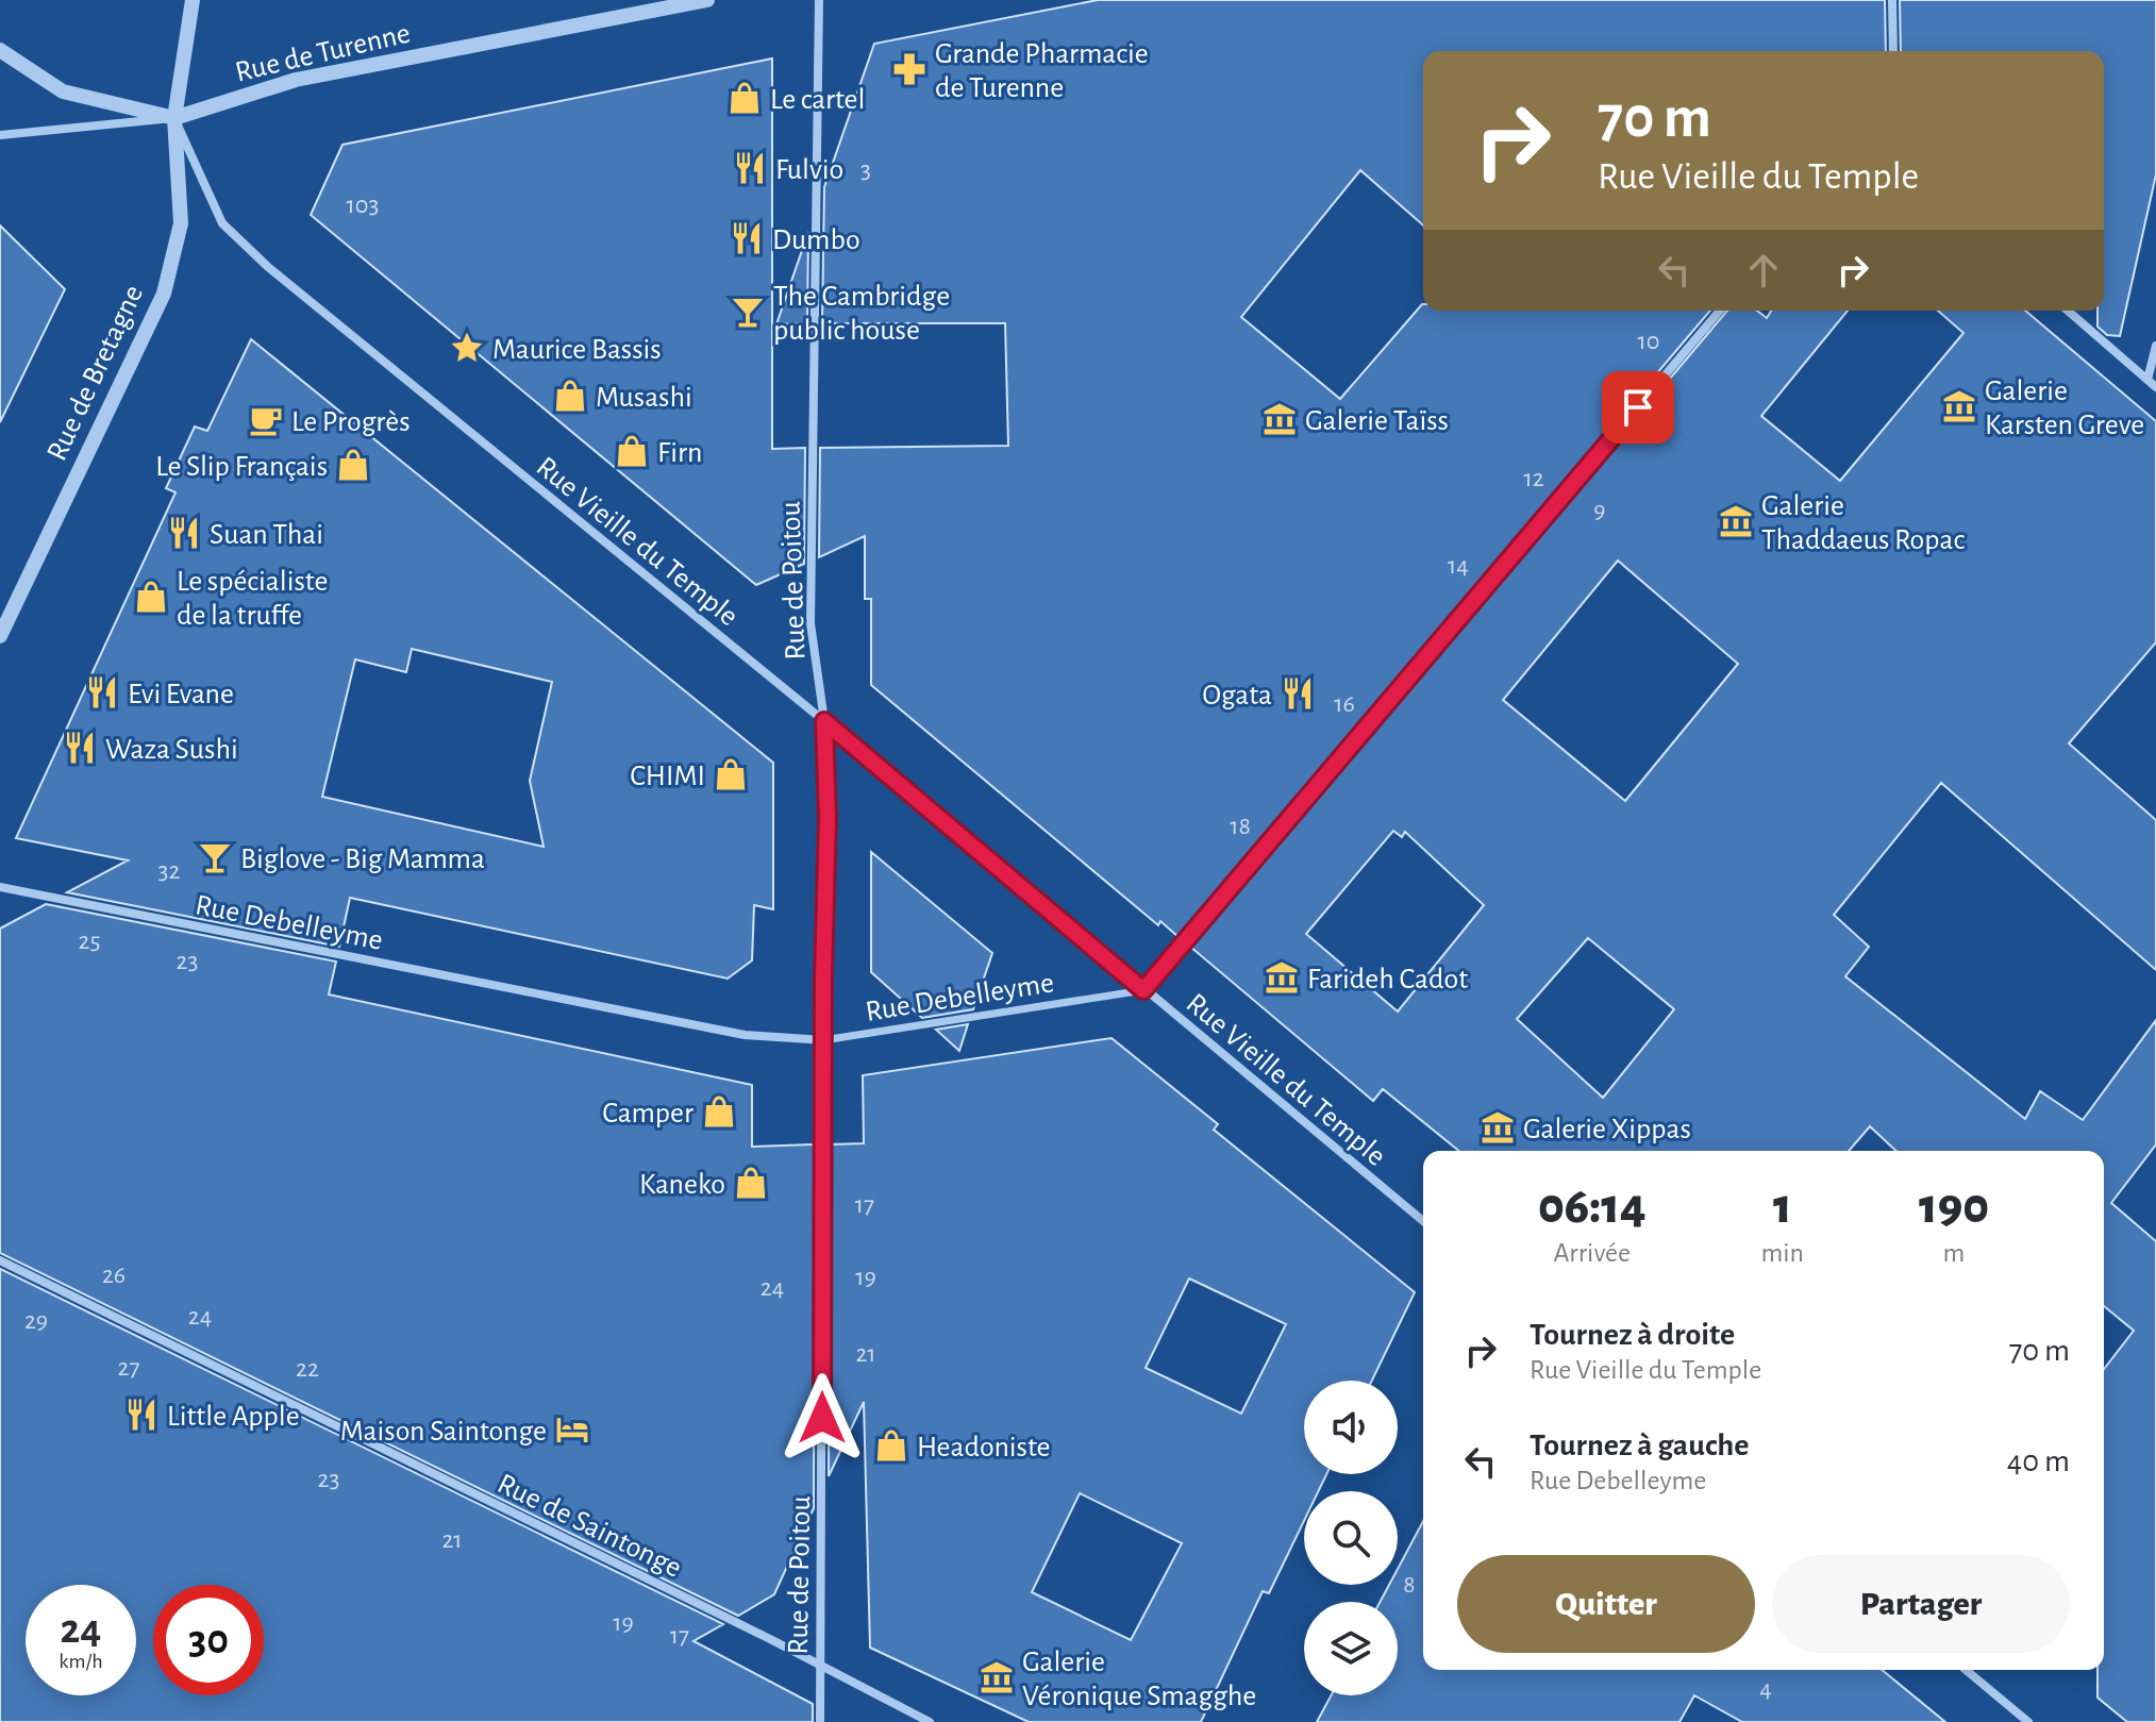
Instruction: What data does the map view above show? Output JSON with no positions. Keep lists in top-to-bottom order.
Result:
{
  "streets": {
    "street": [
      "Rue de Turenne",
      "Rue de Bretagne",
      "Rue Vieille du Temple",
      "Rue de Poitou",
      "Rue Debelleyme",
      "Rue de Saintonge"
    ]
  },
  "crossings": [
    ["Rue de Turenne", "Rue de Bretagne"],
    ["Rue de Turenne", "Rue Vieille du Temple"],
    ["Rue de Bretagne", "Rue Vieille du Temple"],
    ["Rue Vieille du Temple", "Rue de Poitou"],
    ["Rue Vieille du Temple", "Rue Debelleyme"],
    ["Rue de Poitou", "Rue Debelleyme"],
    ["Rue de Poitou", "Rue de Saintonge"]
  ],
  "places": {
    "pharmacy": ["Grande Pharmacie de Turenne"],
    "shop": [
      "Le cartel",
      "Musashi",
      "Firn",
      "Le Slip Français",
      "Le spécialiste de la truffe",
      "CHIMI",
      "Camper",
      "Kaneko",
      "Headoniste"
    ],
    "restaurant": [
      "Fulvio",
      "Dumbo",
      "Suan Thai",
      "Evi Evane",
      "Ogata",
      "Waza Sushi",
      "Little Apple"
    ],
    "bar": ["The Cambridge public house", "Biglove - Big Mamma"],
    "place": ["Maurice Bassis"],
    "museum": [
      "Galerie Karsten Greve",
      "Galerie Taïss",
      "Galerie Thaddaeus Ropac",
      "Farideh Cadot",
      "Galerie Xippas",
      "Galerie Véronique Smagghe"
    ],
    "cafe": ["Le Progrès"],
    "hotel": ["Maison Saintonge"]
  },
  "house_numbers": [
    "3",
    "103",
    "10",
    "12",
    "9",
    "14",
    "16",
    "18",
    "32",
    "25",
    "23",
    "17",
    "26",
    "19",
    "24",
    "24",
    "29",
    "21",
    "27",
    "22",
    "23",
    "21",
    "8",
    "19",
    "17",
    "4"
  ],
  "page": {
    "turn": ["70 m", "Rue Vieille du Temple"],
    "eta": [
      "06:14",
      "Arrivée",
      "1",
      "min",
      "190",
      "m"
    ],
    "list": [
      {
        "name": "Tournez à droite",
        "note": "Rue Vieille du Temple",
        "value": "70 m"
      },
      {
        "name": "Tournez à gauche",
        "note": "Rue Debelleyme",
        "value": "40 m"
      }
    ],
    "buttons": ["Quitter", "Partager"],
    "speed": "24 km/h",
    "limit": "30"
  }
}
